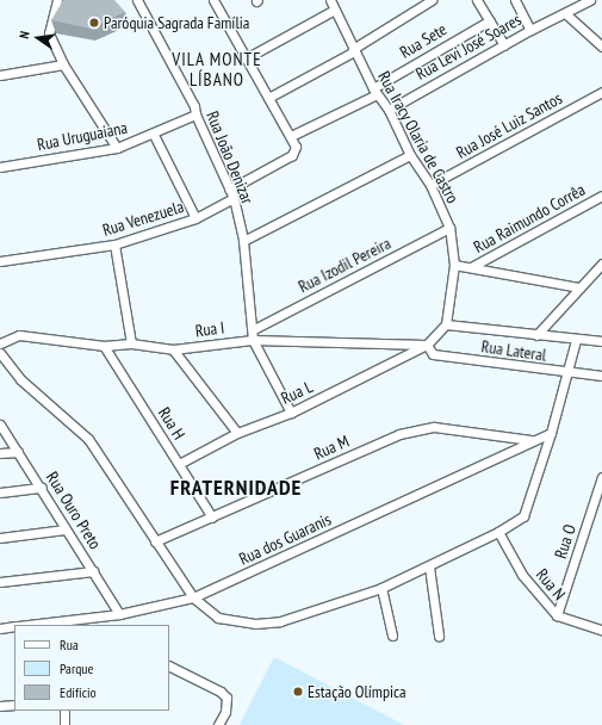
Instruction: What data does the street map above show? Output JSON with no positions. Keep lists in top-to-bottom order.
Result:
{
  "streets": {
    "street": [
      "Rua Sete",
      "Rua Levi José Soares",
      "Rua José Luiz Santos",
      "Rua Uruguaiana",
      "Rua Iracy Olaria de Castro",
      "Rua João Denizar",
      "Rua Venezuela",
      "Rua Raimundo Corrêa",
      "Rua Izodil Pereira",
      "Rua I",
      "Rua Lateral",
      "Rua L",
      "Rua H",
      "Rua M",
      "Rua Ouro Preto",
      "Rua dos Guaranis",
      "Rua O",
      "Rua N"
    ]
  },
  "crossings": [
    ["Rua Sete", "Rua Iracy Olaria de Castro"],
    ["Rua Levi José Soares", "Rua Iracy Olaria de Castro"],
    ["Rua José Luiz Santos", "Rua Iracy Olaria de Castro"],
    ["Rua Uruguaiana", "Rua João Denizar"],
    ["Rua Iracy Olaria de Castro", "Rua Izodil Pereira"],
    ["Rua João Denizar", "Rua Venezuela"],
    ["Rua João Denizar", "Rua Izodil Pereira"],
    ["Rua João Denizar", "Rua I"],
    ["Rua I", "Rua Lateral"],
    ["Rua I", "Rua L"],
    ["Rua I", "Rua H"],
    ["Rua Lateral", "Rua L"],
    ["Rua L", "Rua H"],
    ["Rua H", "Rua M"],
    ["Rua M", "Rua dos Guaranis"],
    ["Rua Ouro Preto", "Rua dos Guaranis"],
    ["Rua O", "Rua N"]
  ],
  "districts": ["VILA MONTE LÍBANO", "FRATERNIDADE"],
  "places": ["Paróquia Sagrada Família", "Estação Olímpica"],
  "legend": ["Rua", "Parque", "Edifício"],
  "north": "left"
}
